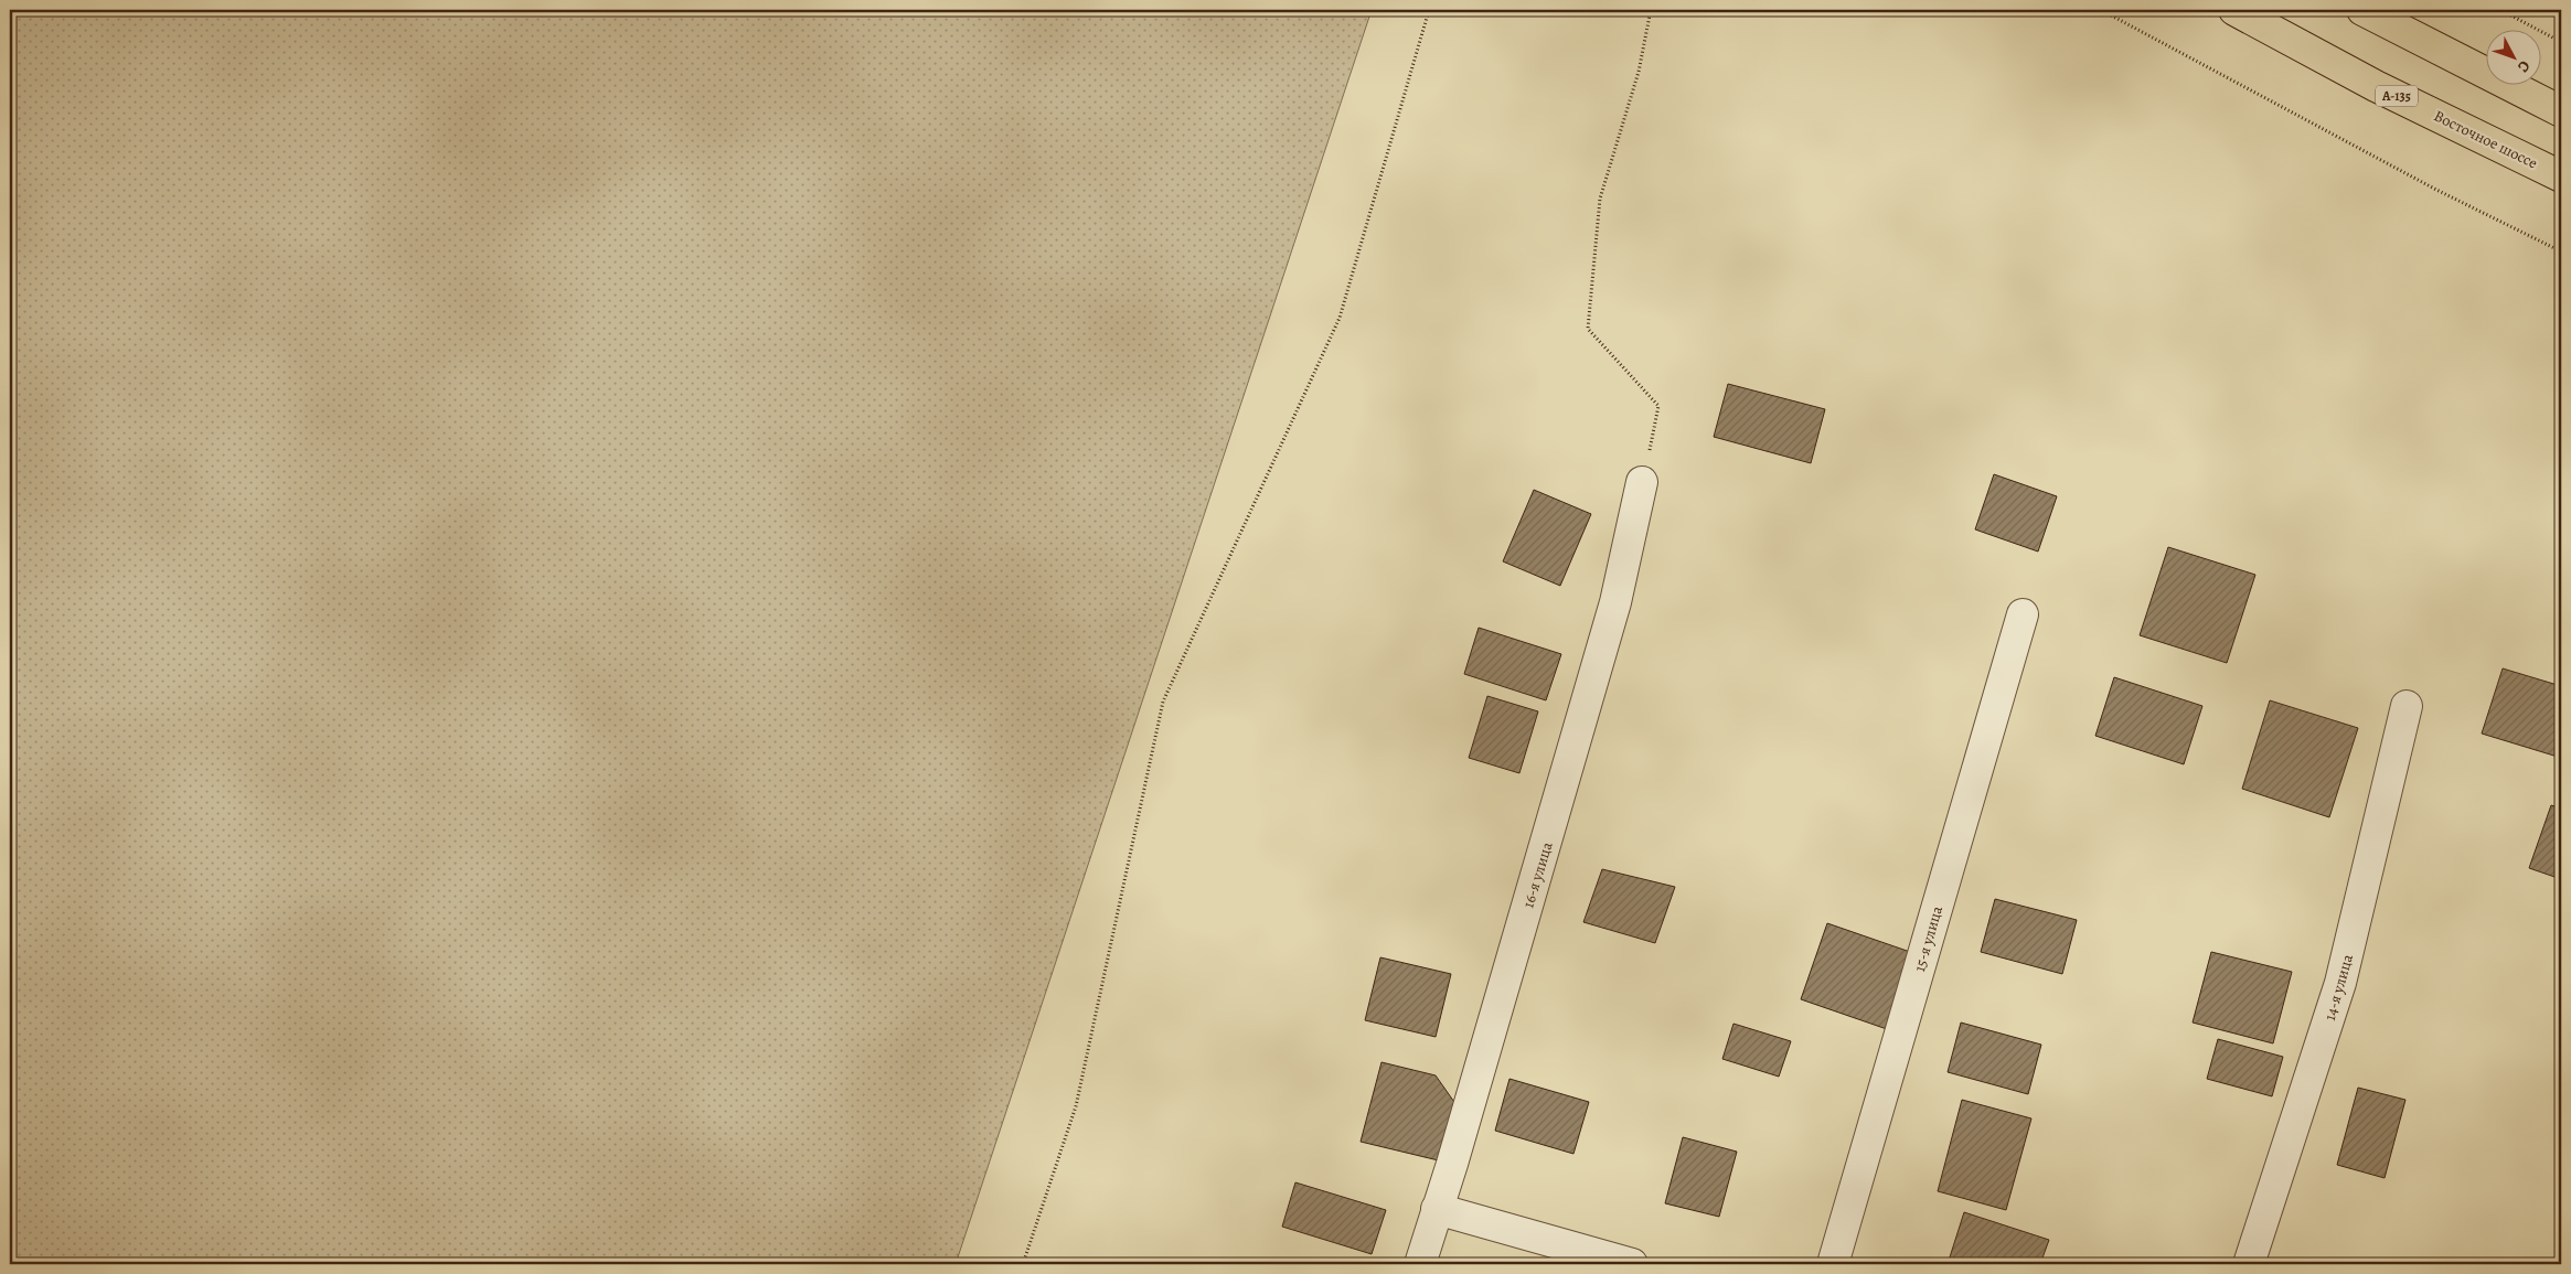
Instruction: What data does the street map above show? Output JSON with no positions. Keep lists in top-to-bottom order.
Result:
{
  "streets": {
    "highway": ["А-135", "Восточное шоссе"],
    "street": ["16-я улица", "15-я улица", "14-я улица"]
  },
  "north": "bottom right"
}
